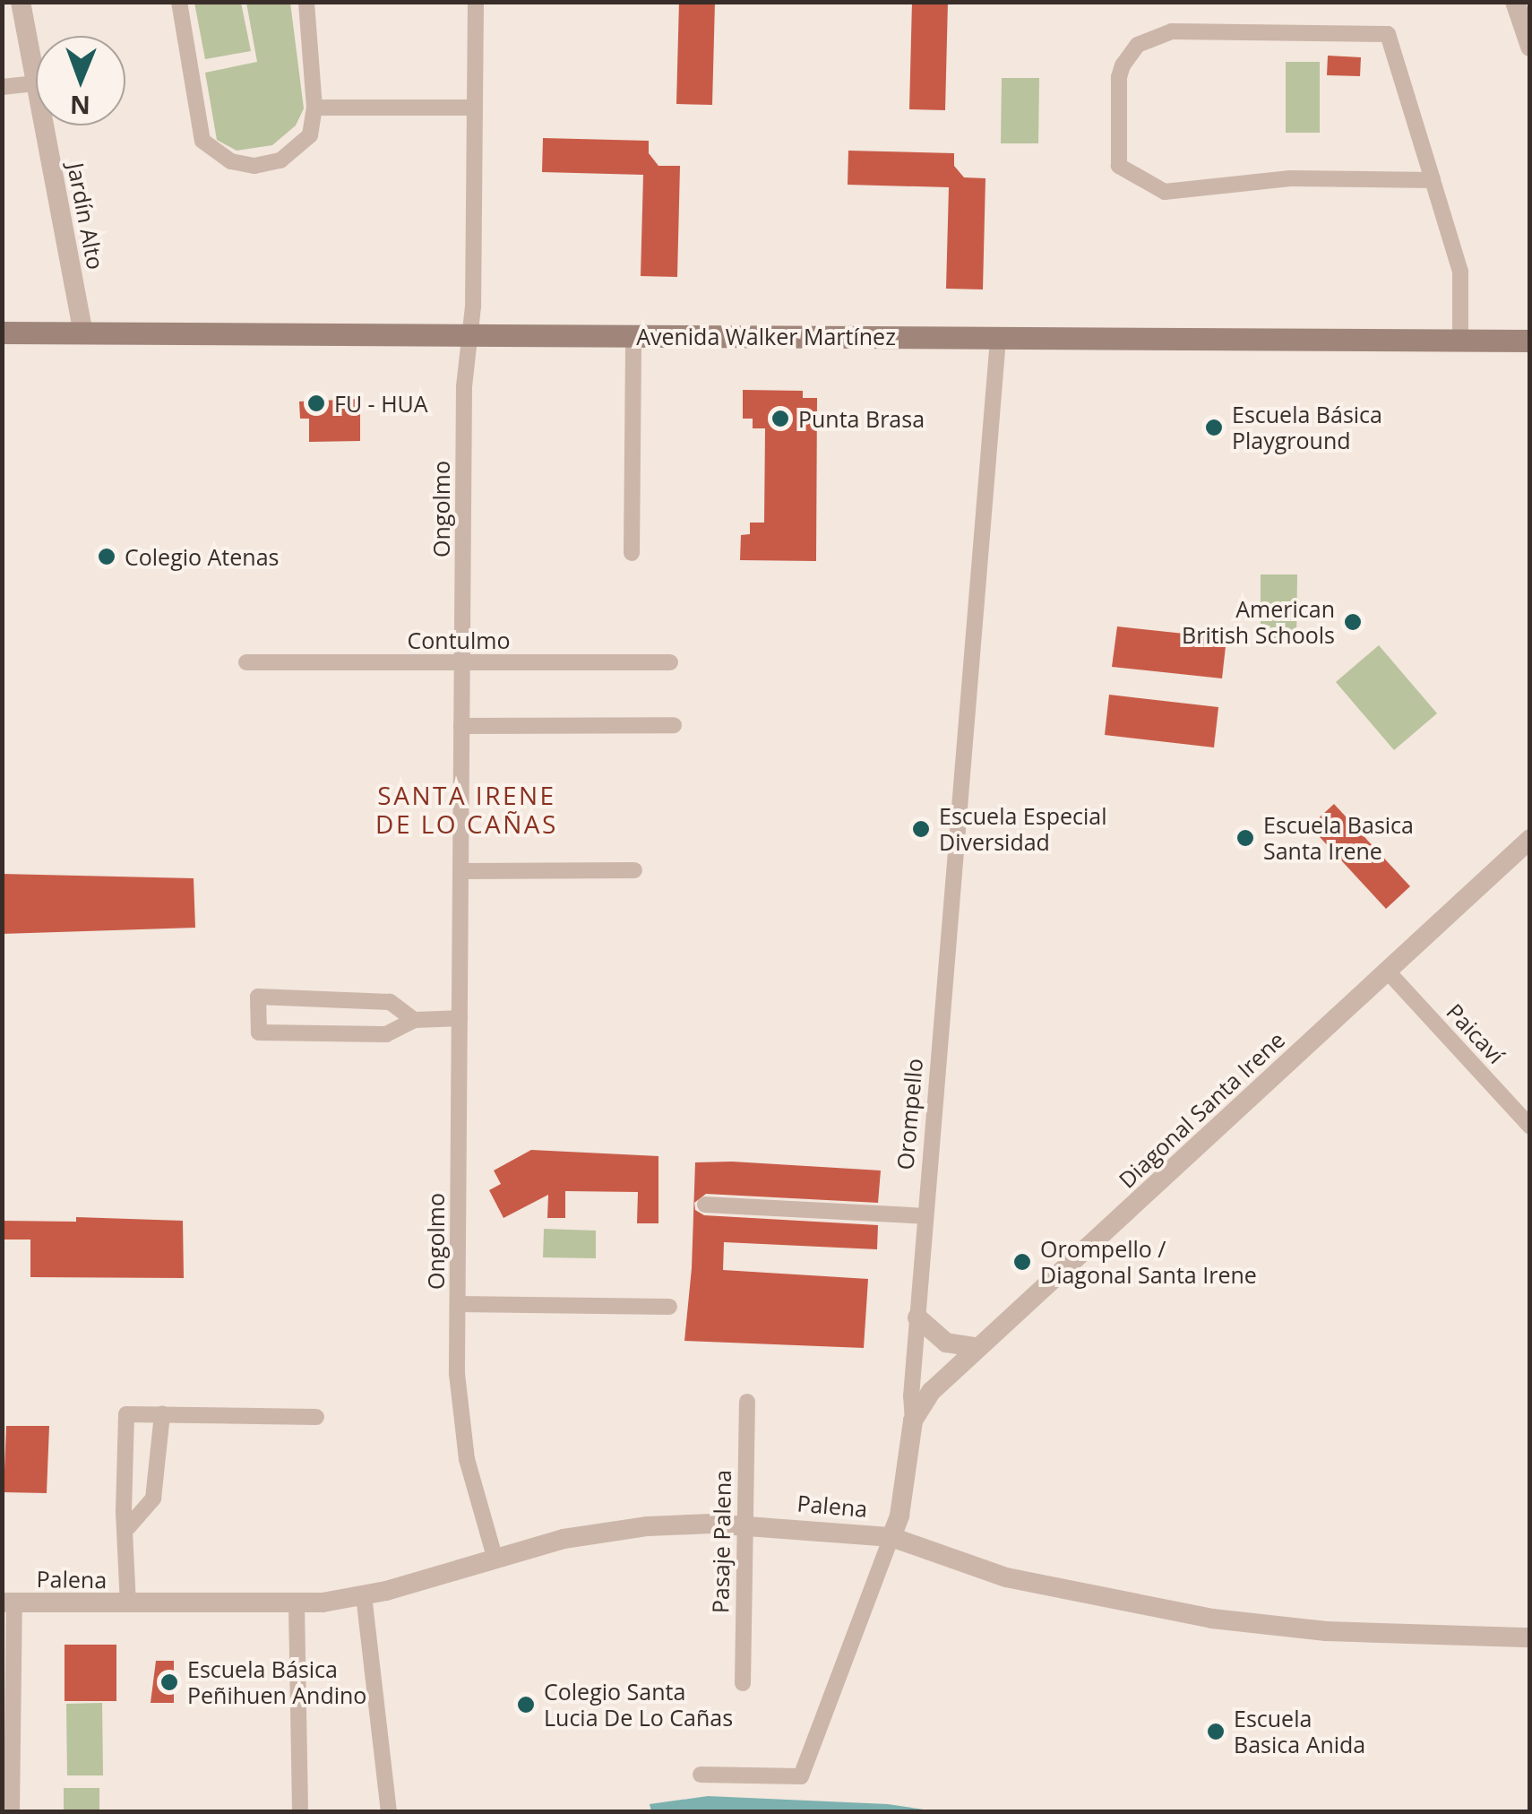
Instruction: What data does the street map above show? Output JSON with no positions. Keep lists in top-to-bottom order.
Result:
{
  "streets": {
    "main road": ["Avenida Walker Martínez"],
    "street": [
      "Jardín Alto",
      "Ongolmo",
      "Contulmo",
      "Paicaví",
      "Diagonal Santa Irene",
      "Orompello",
      "Palena",
      "Pasaje Palena"
    ]
  },
  "crossings": [
    ["Jardín Alto", "Avenida Walker Martínez"],
    ["Avenida Walker Martínez", "Ongolmo"],
    ["Avenida Walker Martínez", "Orompello"],
    ["Ongolmo", "Contulmo"],
    ["Ongolmo", "Palena"],
    ["Paicaví", "Diagonal Santa Irene"],
    ["Diagonal Santa Irene", "Orompello"],
    ["Orompello", "Palena"],
    ["Palena", "Pasaje Palena"]
  ],
  "districts": ["SANTA IRENE DE LO CAÑAS"],
  "places": [
    "FU - HUA",
    "Punta Brasa",
    "Escuela Básica Playground",
    "Colegio Atenas",
    "American British Schools",
    "Escuela Especial Diversidad",
    "Escuela Basica Santa Irene",
    "Orompello / Diagonal Santa Irene",
    "Escuela Básica Peñihuen Andino",
    "Colegio Santa Lucia De Lo Cañas",
    "Escuela Basica Anida"
  ],
  "north": "bottom"
}
